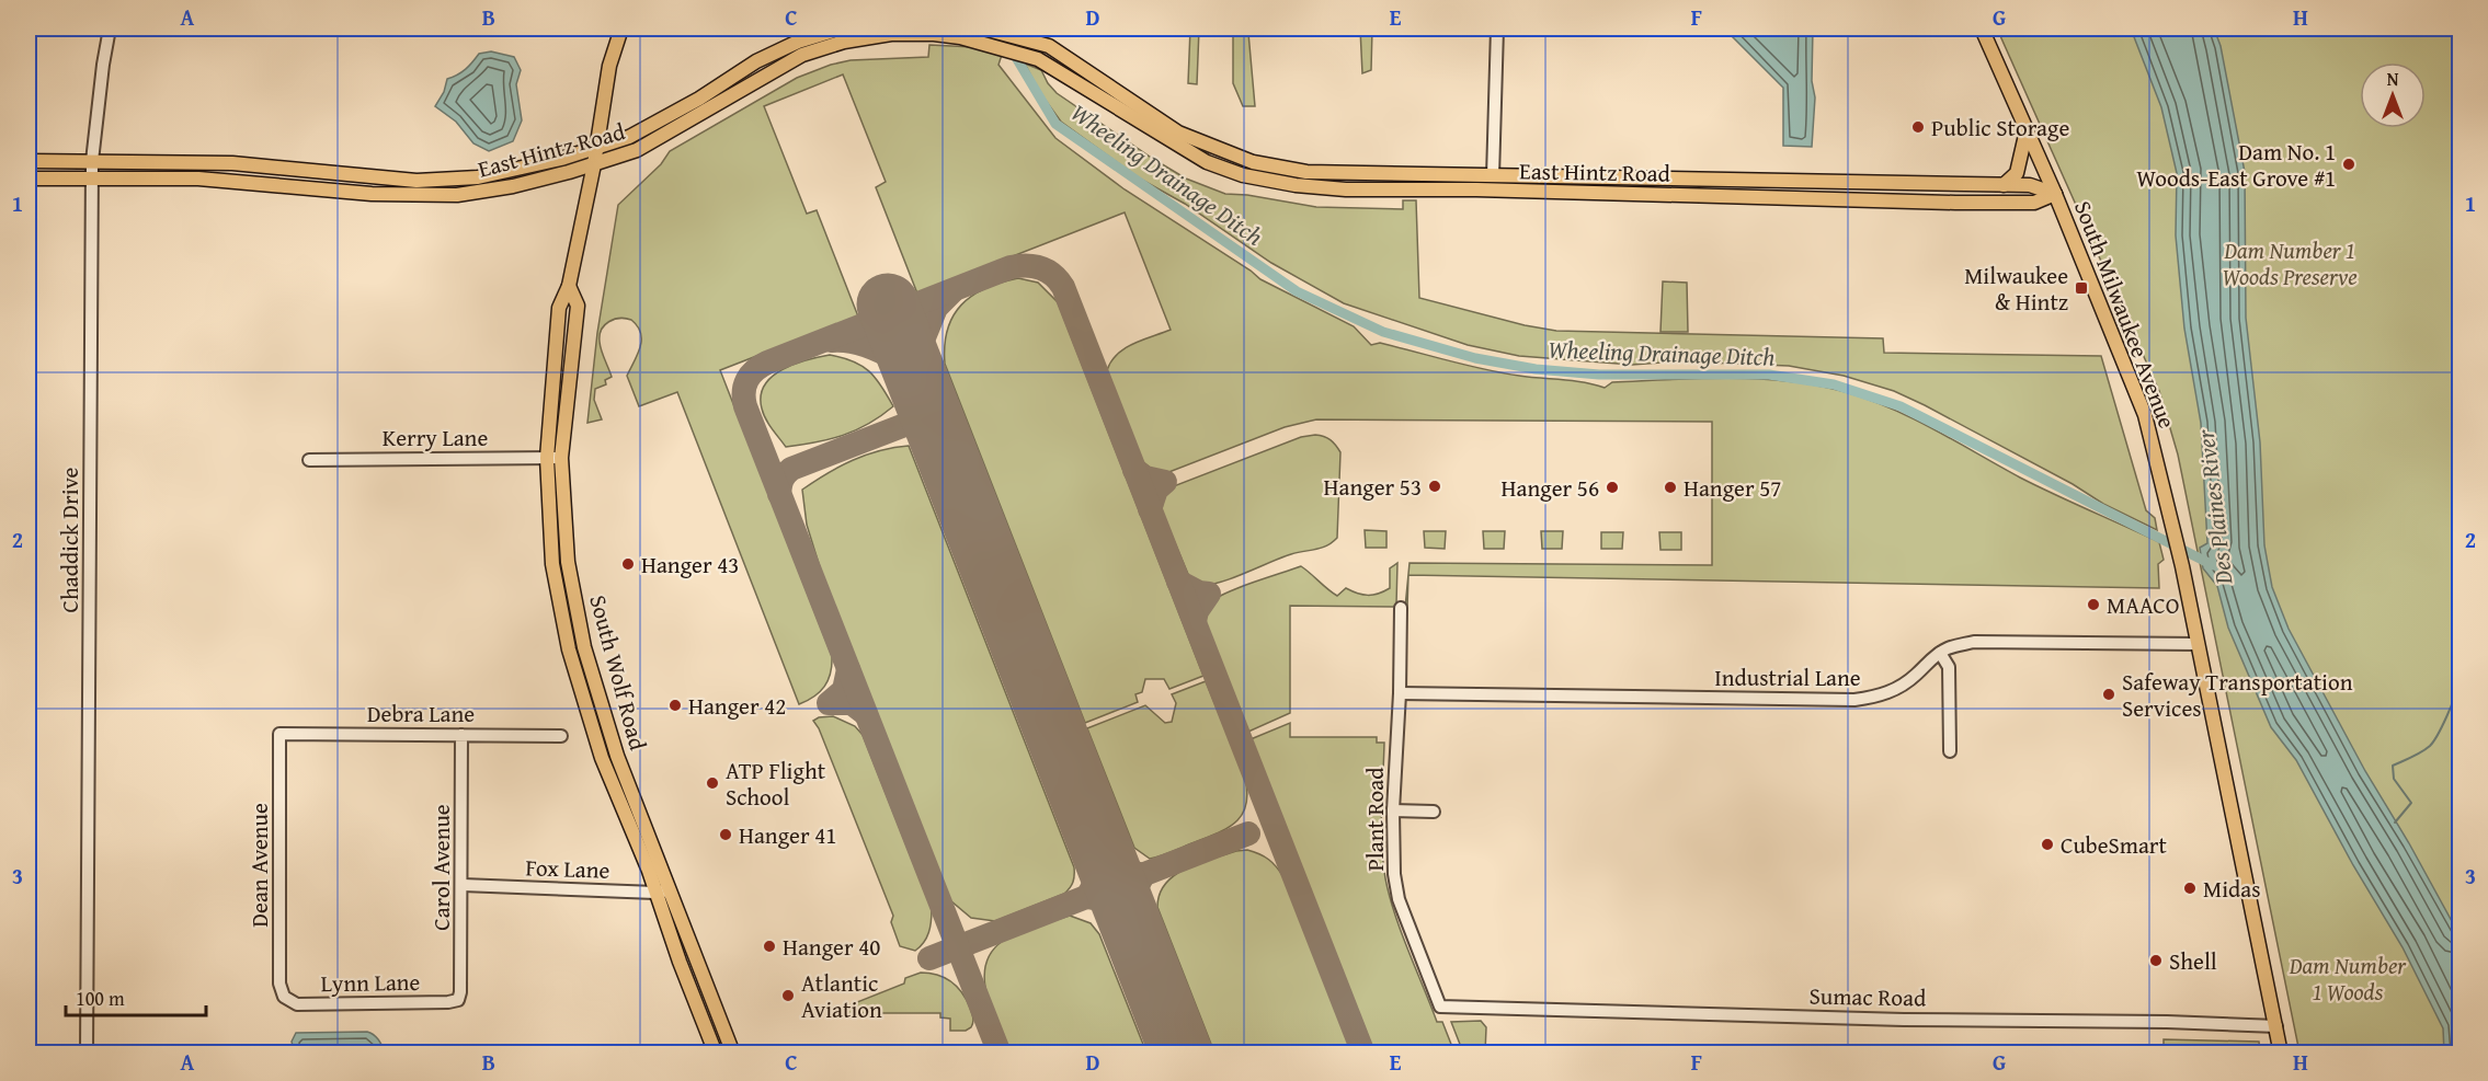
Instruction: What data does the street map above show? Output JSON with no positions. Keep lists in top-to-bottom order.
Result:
{
  "streets": {
    "main road": ["East Hintz Road", "South Milwaukee Avenue", "South Wolf Road"],
    "street": [
      "Kerry Lane",
      "Chaddick Drive",
      "Industrial Lane",
      "Debra Lane",
      "Plant Road",
      "Dean Avenue",
      "Carol Avenue",
      "Fox Lane",
      "Lynn Lane",
      "Sumac Road"
    ]
  },
  "crossings": [
    ["East Hintz Road", "South Milwaukee Avenue"],
    ["East Hintz Road", "Chaddick Drive"],
    ["East Hintz Road", "South Wolf Road"],
    ["South Milwaukee Avenue", "Industrial Lane"],
    ["South Milwaukee Avenue", "Sumac Road"],
    ["Kerry Lane", "South Wolf Road"],
    ["South Wolf Road", "Fox Lane"],
    ["Industrial Lane", "Plant Road"],
    ["Debra Lane", "Dean Avenue"],
    ["Debra Lane", "Carol Avenue"],
    ["Plant Road", "Sumac Road"],
    ["Dean Avenue", "Lynn Lane"],
    ["Carol Avenue", "Fox Lane"],
    ["Carol Avenue", "Lynn Lane"]
  ],
  "water": ["Wheeling Drainage Ditch", "Des Plaines River"],
  "parks": ["Dam Number 1 Woods Preserve", "Dam Number 1 Woods"],
  "places": {
    "other": [
      "Public Storage",
      "Dam No. 1 Woods-East Grove #1",
      "Hanger 53",
      "Hanger 56",
      "Hanger 57",
      "Hanger 43",
      "MAACO",
      "Safeway Transportation Services",
      "Hanger 42",
      "ATP Flight School",
      "Hanger 41",
      "CubeSmart",
      "Midas",
      "Hanger 40",
      "Shell",
      "Atlantic Aviation"
    ],
    "transit": ["Milwaukee & Hintz"]
  },
  "scale_bar": "100 m",
  "north": "top",
  "grid": {
    "columns": [
      "A",
      "B",
      "C",
      "D",
      "E",
      "F",
      "G",
      "H"
    ],
    "rows": ["1", "2", "3"]
  }
}
